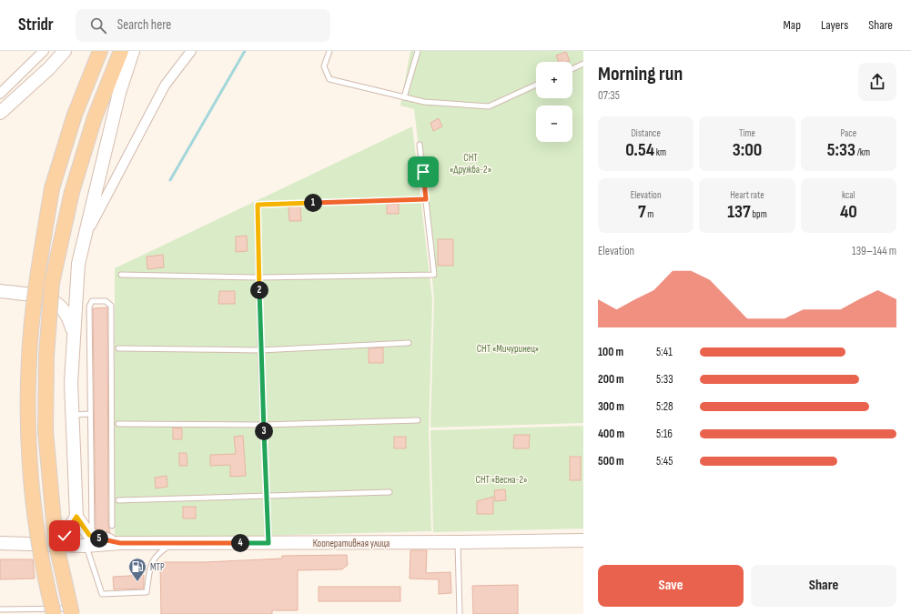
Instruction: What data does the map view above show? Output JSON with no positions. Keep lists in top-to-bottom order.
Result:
{
  "streets": {
    "main road": ["Кооперативная улица"]
  },
  "parks": ["СНТ «Дружба-2»", "СНТ «Мичуринец»", "СНТ «Весна-2»"],
  "places": {
    "fuel station": ["МТР"]
  },
  "page": {
    "header": "Stridr",
    "search": "Search here",
    "nav": ["Map", "Layers", "Share"],
    "heading": ["Morning run", "07:35"],
    "map_buttons": ["+", "−"],
    "stats": [
      ["Distance", "0.54 km"],
      ["Time", "3:00"],
      ["Pace", "5:33 /km"],
      ["Elevation", "7 m"],
      ["Heart rate", "137 bpm"],
      ["kcal", "40"]
    ],
    "pins": [
      "1",
      "2",
      "3",
      "5",
      "4"
    ],
    "chart": ["Elevation", "139–144 m"],
    "list": [
      {
        "name": "100 m",
        "note": "5:41"
      },
      {
        "name": "200 m",
        "note": "5:33"
      },
      {
        "name": "300 m",
        "note": "5:28"
      },
      {
        "name": "400 m",
        "note": "5:16"
      },
      {
        "name": "500 m",
        "note": "5:45"
      }
    ],
    "buttons": ["Save", "Share"]
  }
}
